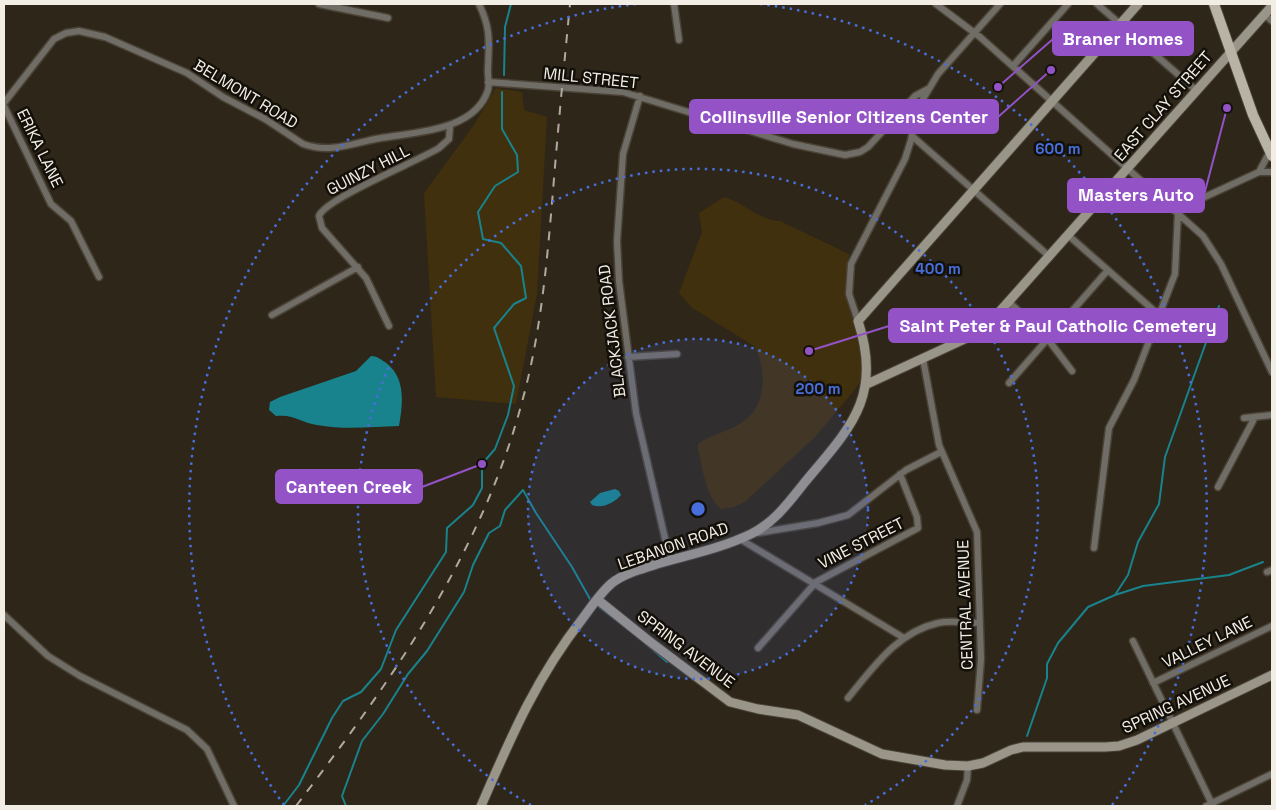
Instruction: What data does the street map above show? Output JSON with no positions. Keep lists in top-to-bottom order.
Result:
{
  "streets": {
    "street": [
      "MILL STREET",
      "BELMONT ROAD",
      "EAST CLAY STREET",
      "ERIKA LANE",
      "GUINZY HILL",
      "BLACKJACK ROAD",
      "VINE STREET",
      "LEBANON ROAD",
      "CENTRAL AVENUE",
      "VALLEY LANE",
      "SPRING AVENUE"
    ]
  },
  "crossings": [
    ["MILL STREET", "BELMONT ROAD"],
    ["MILL STREET", "BLACKJACK ROAD"],
    ["BELMONT ROAD", "ERIKA LANE"],
    ["BELMONT ROAD", "GUINZY HILL"],
    ["EAST CLAY STREET", "LEBANON ROAD"],
    ["EAST CLAY STREET", "CENTRAL AVENUE"],
    ["BLACKJACK ROAD", "LEBANON ROAD"],
    ["LEBANON ROAD", "SPRING AVENUE"]
  ],
  "places": [
    "Collinsville Senior Citizens Center",
    "Braner Homes",
    "Masters Auto",
    "Saint Peter & Paul Catholic Cemetery",
    "Canteen Creek"
  ],
  "rings": ["600 m", "400 m", "200 m"]
}
